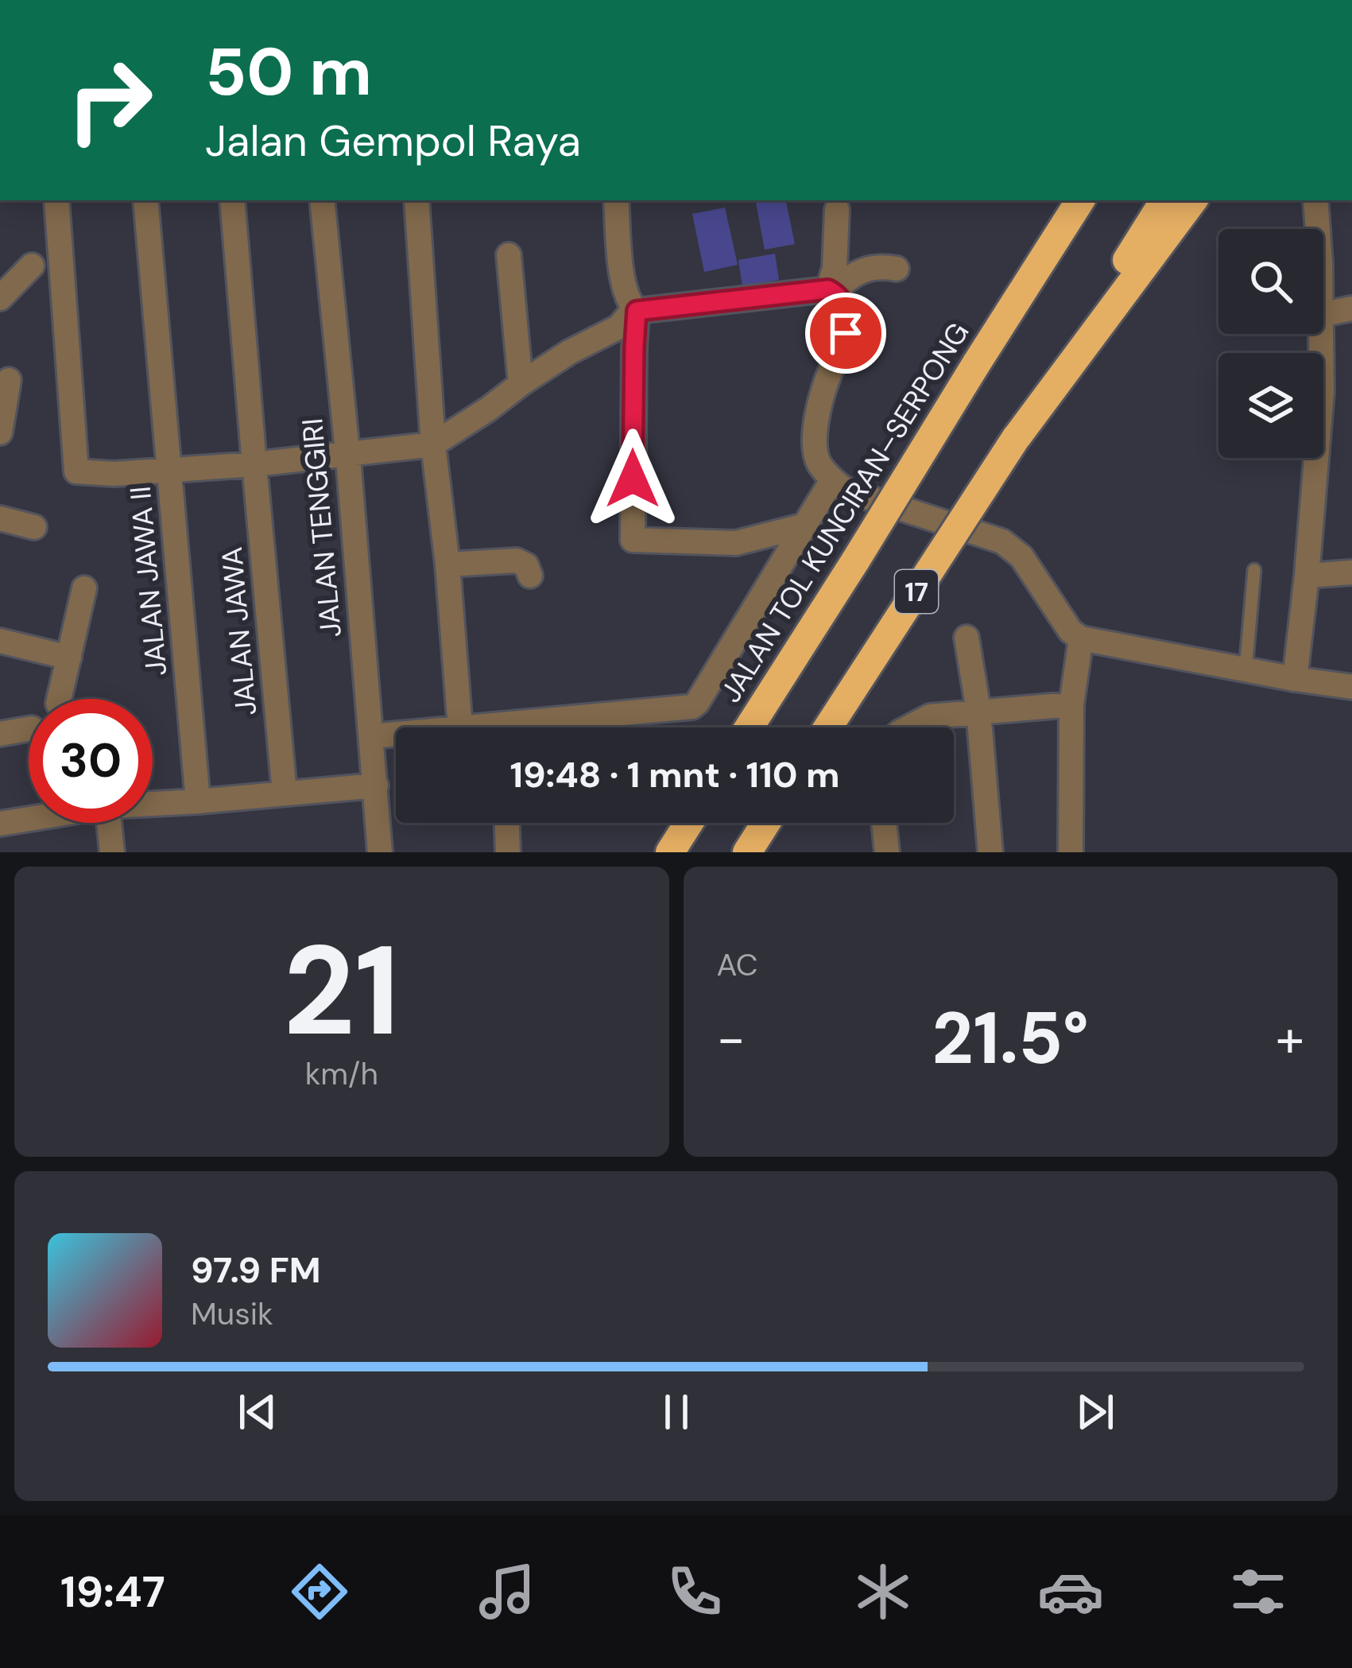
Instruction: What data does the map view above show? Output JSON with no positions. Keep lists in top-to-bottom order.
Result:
{
  "streets": {
    "highway": ["JALAN TOL KUNCIRAN–SERPONG", "17"],
    "street": ["JALAN TENGGIRI", "JALAN JAWA II", "JALAN JAWA"]
  },
  "crossings": [
    ["JALAN TOL KUNCIRAN–SERPONG", "17"]
  ],
  "page": {
    "turn": ["50 m", "Jalan Gempol Raya"],
    "limit": "30",
    "trip": "19:48 · 1 mnt · 110 m",
    "tile": [
      ["21", "km/h"],
      "AC"
    ],
    "heat": ["−", "21.5°", "+"],
    "song": ["97.9 FM", "Musik"],
    "tabs": "19:47"
  }
}
